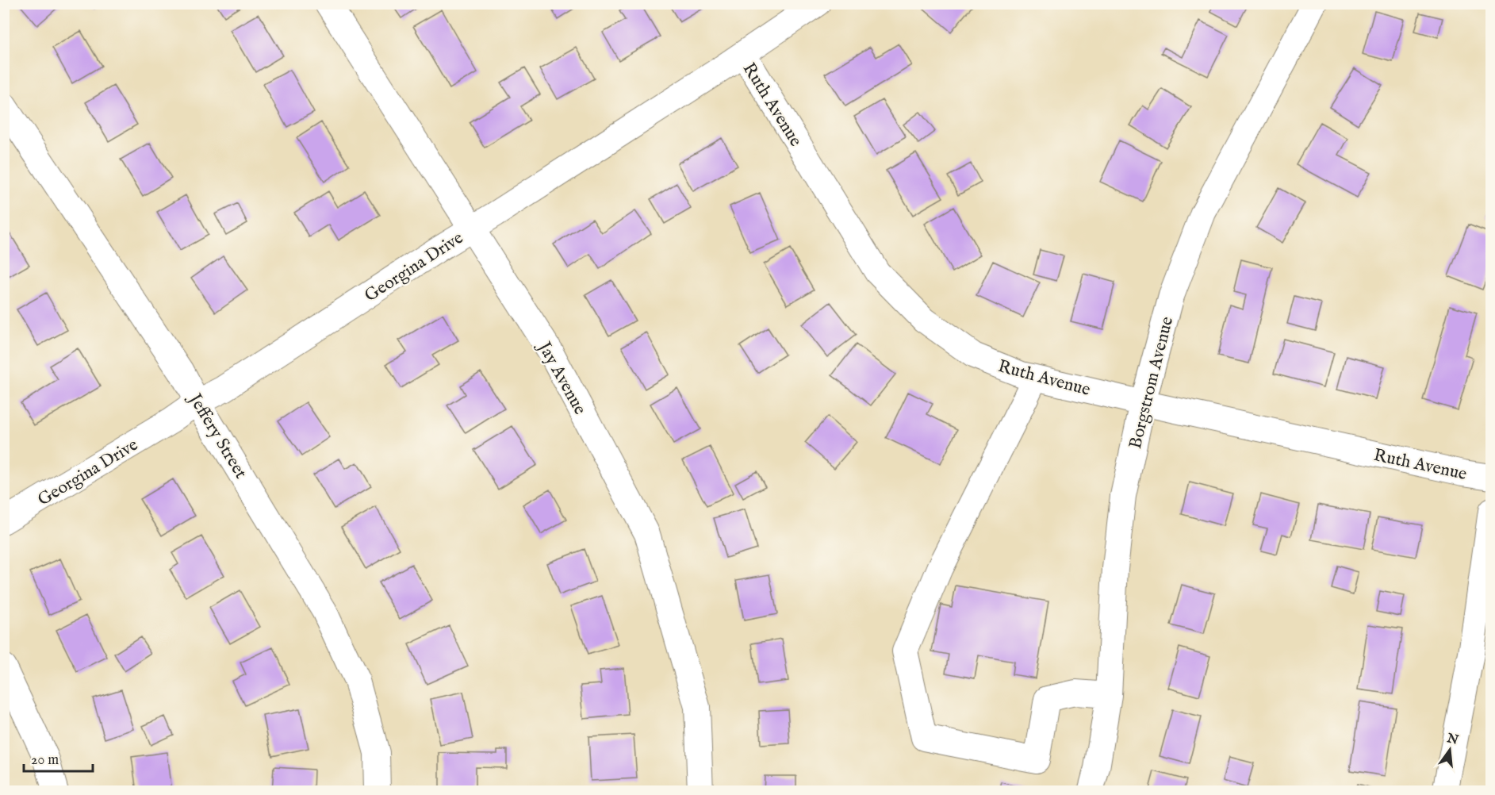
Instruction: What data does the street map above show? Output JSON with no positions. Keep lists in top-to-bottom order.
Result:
{
  "streets": {
    "street": [
      "Ruth Avenue",
      "Georgina Drive",
      "Jay Avenue",
      "Borgstrom Avenue",
      "Jeffery Street"
    ]
  },
  "crossings": [
    ["Ruth Avenue", "Georgina Drive"],
    ["Ruth Avenue", "Borgstrom Avenue"],
    ["Georgina Drive", "Jay Avenue"],
    ["Georgina Drive", "Jeffery Street"]
  ],
  "scale_bar": "20 m",
  "north": "top"
}
